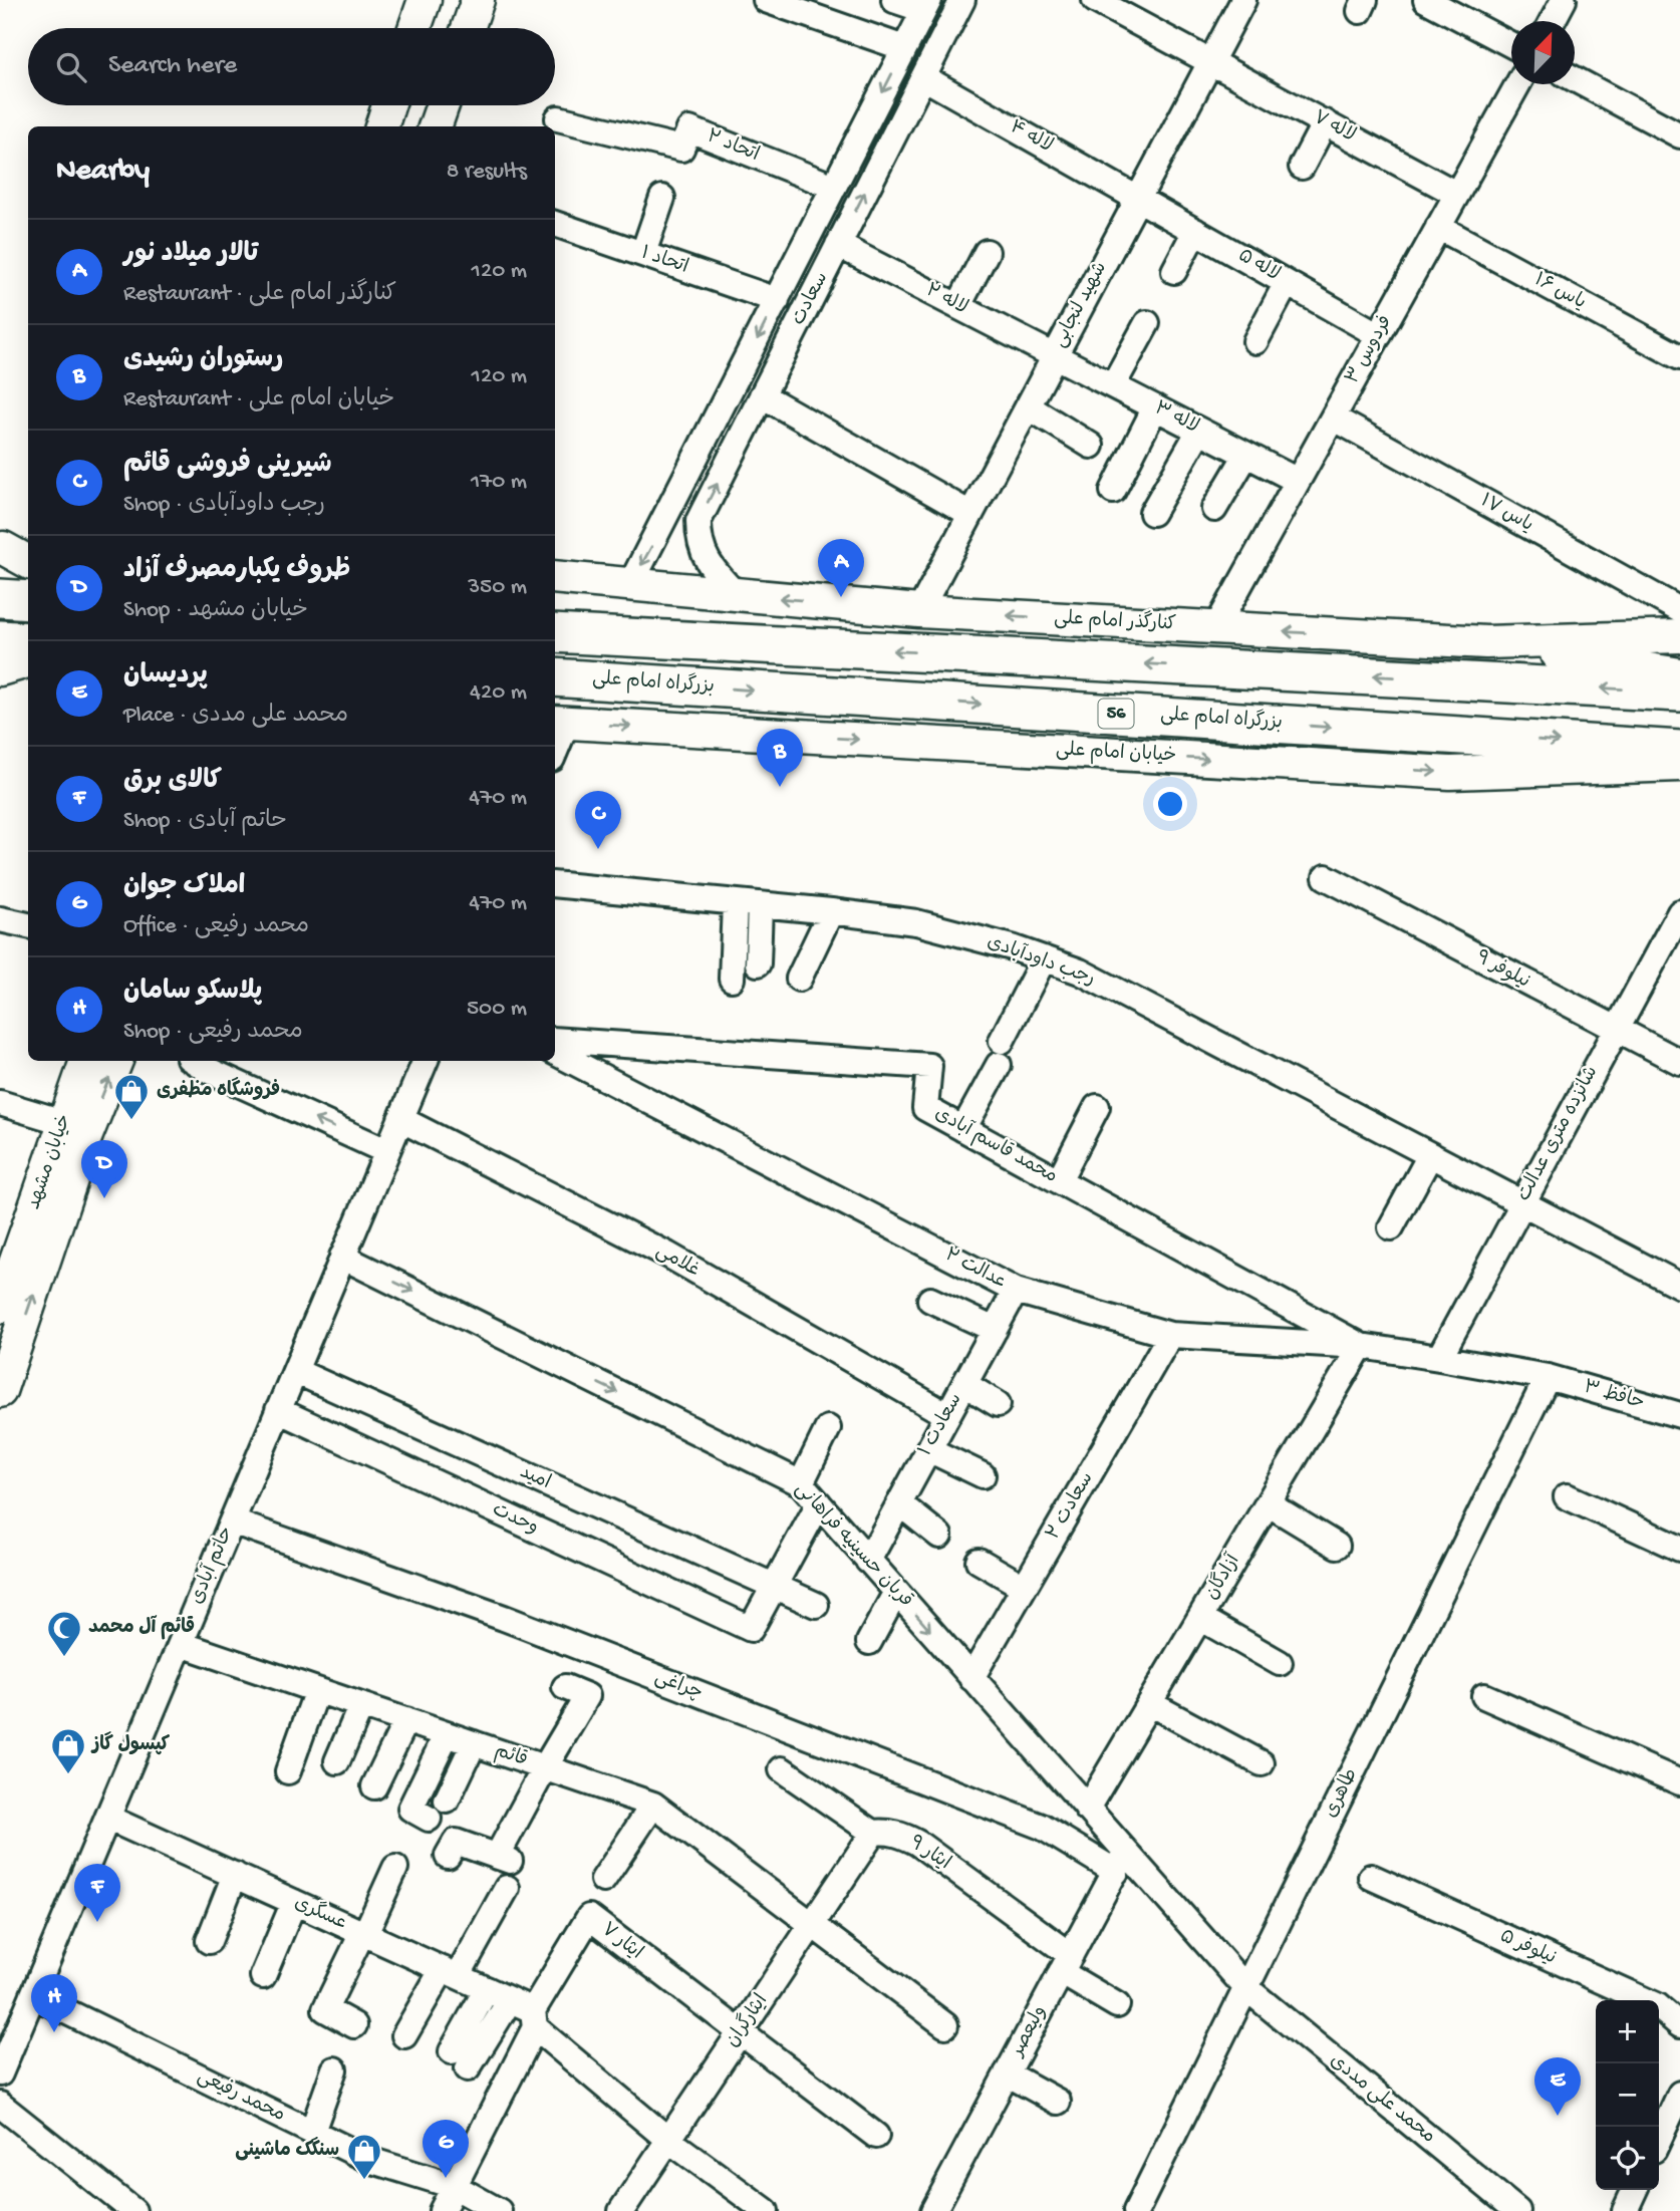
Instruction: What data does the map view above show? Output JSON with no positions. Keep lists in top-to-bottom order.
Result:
{
  "streets": {
    "highway": ["بزرگراه امام علی", "56"],
    "main road": ["کنارگذر امام علی", "خیابان امام علی", "خیابان مشهد"],
    "street": [
      "لاله ۷",
      "لاله ۴",
      "اتحاد ۲",
      "اتحاد ۱",
      "لاله ۵",
      "یاس ۱۶",
      "سعادت",
      "لاله ۲",
      "شهید لنجابی",
      "فردوس ۳",
      "لاله ۳",
      "یاس ۱۷",
      "رجب داودآبادی",
      "نیلوفر ۹",
      "شانزده متری عدالت",
      "محمد قاسم آبادی",
      "غلامی",
      "عدالت ۲",
      "حافظ ۳",
      "سعادت ۱",
      "امید",
      "سعادت ۲",
      "وحدت",
      "قربان حسینیه فراهانی",
      "حاتم آبادی",
      "آزادگان",
      "چراغی",
      "قائم",
      "طاهری",
      "ایثار ۹",
      "عسگری",
      "ایثار ۷",
      "نیلوفر ۵",
      "ایثارگران",
      "ولیعصر",
      "محمد رفیعی",
      "محمد علی مددی"
    ]
  },
  "crossings": [
    ["لاله ۷", "شهید لنجابی"],
    ["لاله ۷", "فردوس ۳"],
    ["لاله ۴", "لاله ۵"],
    ["لاله ۴", "سعادت"],
    ["لاله ۴", "شهید لنجابی"],
    ["اتحاد ۲", "سعادت"],
    ["اتحاد ۱", "سعادت"],
    ["لاله ۵", "شهید لنجابی"],
    ["لاله ۵", "فردوس ۳"],
    ["یاس ۱۶", "فردوس ۳"],
    ["سعادت", "لاله ۲"],
    ["سعادت", "کنارگذر امام علی"],
    ["لاله ۲", "شهید لنجابی"],
    ["لاله ۲", "لاله ۳"],
    ["شهید لنجابی", "لاله ۳"],
    ["شهید لنجابی", "کنارگذر امام علی"],
    ["فردوس ۳", "لاله ۳"],
    ["فردوس ۳", "یاس ۱۷"],
    ["فردوس ۳", "کنارگذر امام علی"],
    ["رجب داودآبادی", "شانزده متری عدالت"],
    ["نیلوفر ۹", "شانزده متری عدالت"],
    ["شانزده متری عدالت", "عدالت ۲"],
    ["شانزده متری عدالت", "حافظ ۳"],
    ["محمد قاسم آبادی", "عدالت ۲"],
    ["محمد قاسم آبادی", "آزادگان"],
    ["غلامی", "سعادت ۱"],
    ["غلامی", "حاتم آبادی"],
    ["عدالت ۲", "حافظ ۳"],
    ["عدالت ۲", "سعادت ۱"],
    ["عدالت ۲", "سعادت ۲"],
    ["عدالت ۲", "آزادگان"],
    ["حافظ ۳", "طاهری"],
    ["سعادت ۱", "قربان حسینیه فراهانی"],
    ["امید", "وحدت"],
    ["امید", "حاتم آبادی"],
    ["سعادت ۲", "قربان حسینیه فراهانی"],
    ["وحدت", "حاتم آبادی"],
    ["قربان حسینیه فراهانی", "حاتم آبادی"],
    ["قربان حسینیه فراهانی", "آزادگان"],
    ["قربان حسینیه فراهانی", "چراغی"],
    ["قربان حسینیه فراهانی", "طاهری"],
    ["قربان حسینیه فراهانی", "ولیعصر"],
    ["قربان حسینیه فراهانی", "محمد علی مددی"],
    ["حاتم آبادی", "چراغی"],
    ["حاتم آبادی", "قائم"],
    ["حاتم آبادی", "عسگری"],
    ["حاتم آبادی", "محمد رفیعی"],
    ["چراغی", "ولیعصر"],
    ["قائم", "ایثارگران"],
    ["طاهری", "محمد علی مددی"],
    ["ایثار ۹", "ایثارگران"],
    ["ایثار ۹", "ولیعصر"],
    ["عسگری", "ایثار ۷"],
    ["عسگری", "ایثارگران"],
    ["ایثار ۷", "ایثارگران"]
  ],
  "one_way": ["کنارگذر امام علی", "خیابان امام علی", "قربان حسینیه فراهانی"],
  "places": {
    "shop": ["فروشگاه مظفری", "کپسول گاز", "سنگک ماشینی"],
    "mosque": ["قائم آل محمد"]
  },
  "north": "top right",
  "page": {
    "search": "Search here",
    "heading": ["Nearby", "8 results"],
    "list": [
      {
        "mark": "A",
        "name": "تالار میلاد نور",
        "note": "Restaurant · کنارگذر امام علی",
        "value": "120 m"
      },
      {
        "mark": "B",
        "name": "رستوران رشیدی",
        "note": "Restaurant · خیابان امام علی",
        "value": "120 m"
      },
      {
        "mark": "C",
        "name": "شیرینی فروشی قائم",
        "note": "Shop · رجب داودآبادی",
        "value": "170 m"
      },
      {
        "mark": "D",
        "name": "ظروف یکبارمصرف آزاد",
        "note": "Shop · خیابان مشهد",
        "value": "350 m"
      },
      {
        "mark": "E",
        "name": "پردیسان",
        "note": "Place · محمد علی مددی",
        "value": "420 m"
      },
      {
        "mark": "F",
        "name": "کالای برق",
        "note": "Shop · حاتم آبادی",
        "value": "470 m"
      },
      {
        "mark": "G",
        "name": "املاک جوان",
        "note": "Office · محمد رفیعی",
        "value": "470 m"
      },
      {
        "mark": "H",
        "name": "پلاسکو سامان",
        "note": "Shop · محمد رفیعی",
        "value": "500 m"
      }
    ],
    "pins": [
      "A",
      "B",
      "C",
      "D",
      "F",
      "H",
      "E",
      "G"
    ],
    "map_buttons": ["+", "−"]
  }
}
